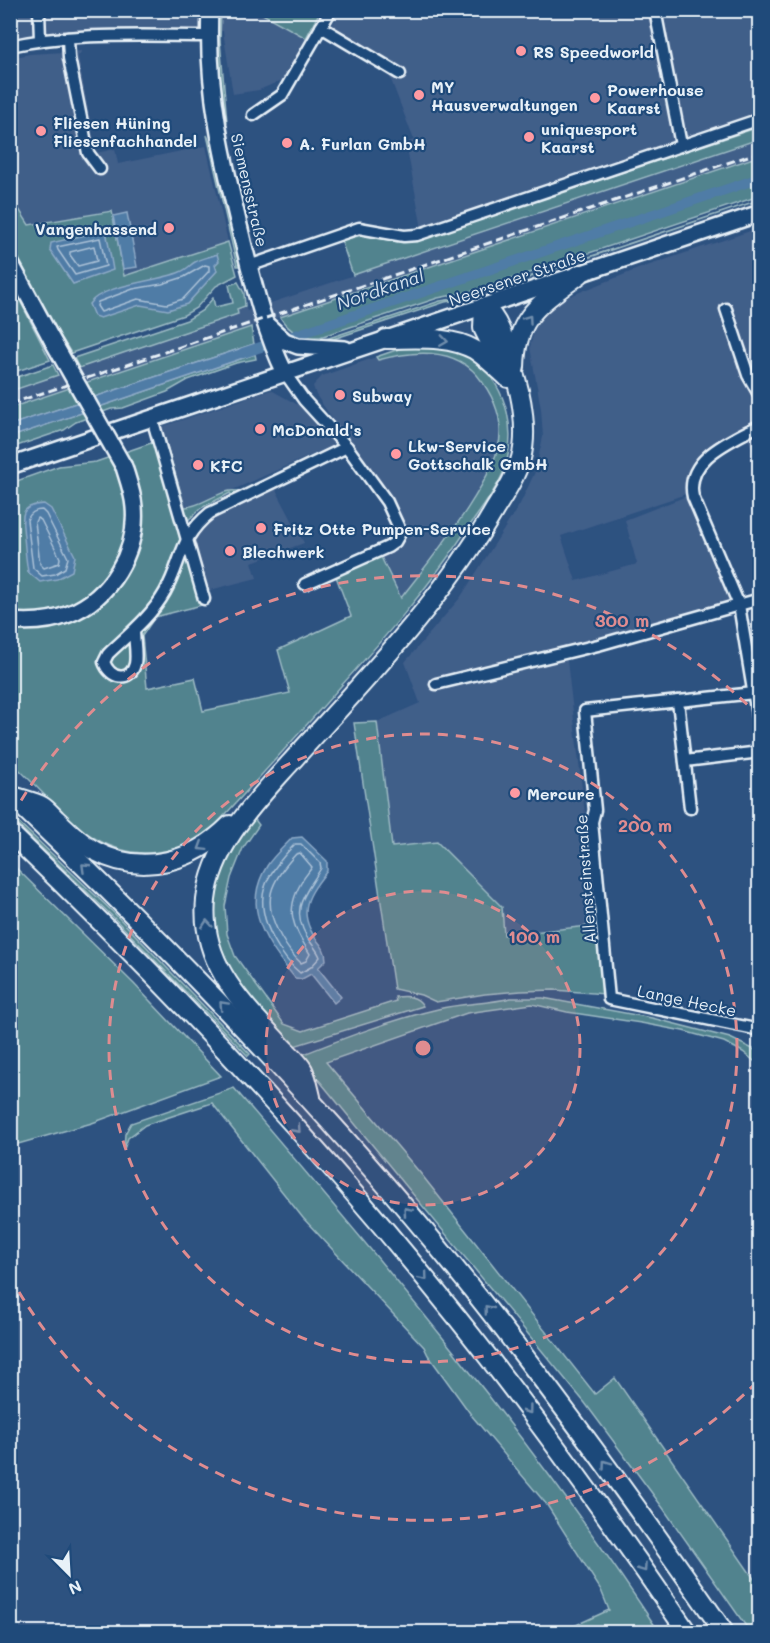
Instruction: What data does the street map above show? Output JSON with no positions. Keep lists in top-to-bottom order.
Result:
{
  "streets": {
    "street": [
      "Siemensstraße",
      "Neersener Straße",
      "Allensteinstraße",
      "Lange Hecke"
    ]
  },
  "crossings": [
    ["Siemensstraße", "Neersener Straße"],
    ["Allensteinstraße", "Lange Hecke"]
  ],
  "water": ["Nordkanal"],
  "places": [
    "RS Speedworld",
    "MY Hausverwaltungen",
    "Powerhouse Kaarst",
    "Fliesen Hüning Fliesenfachhandel",
    "uniquesport Kaarst",
    "A. Furlan GmbH",
    "Vangenhassend",
    "Subway",
    "McDonald's",
    "Lkw-Service Gottschalk GmbH",
    "KFC",
    "Fritz Otte Pumpen-Service",
    "Blechwerk",
    "Mercure"
  ],
  "north": "bottom right",
  "rings": ["300 m", "200 m", "100 m"]
}
